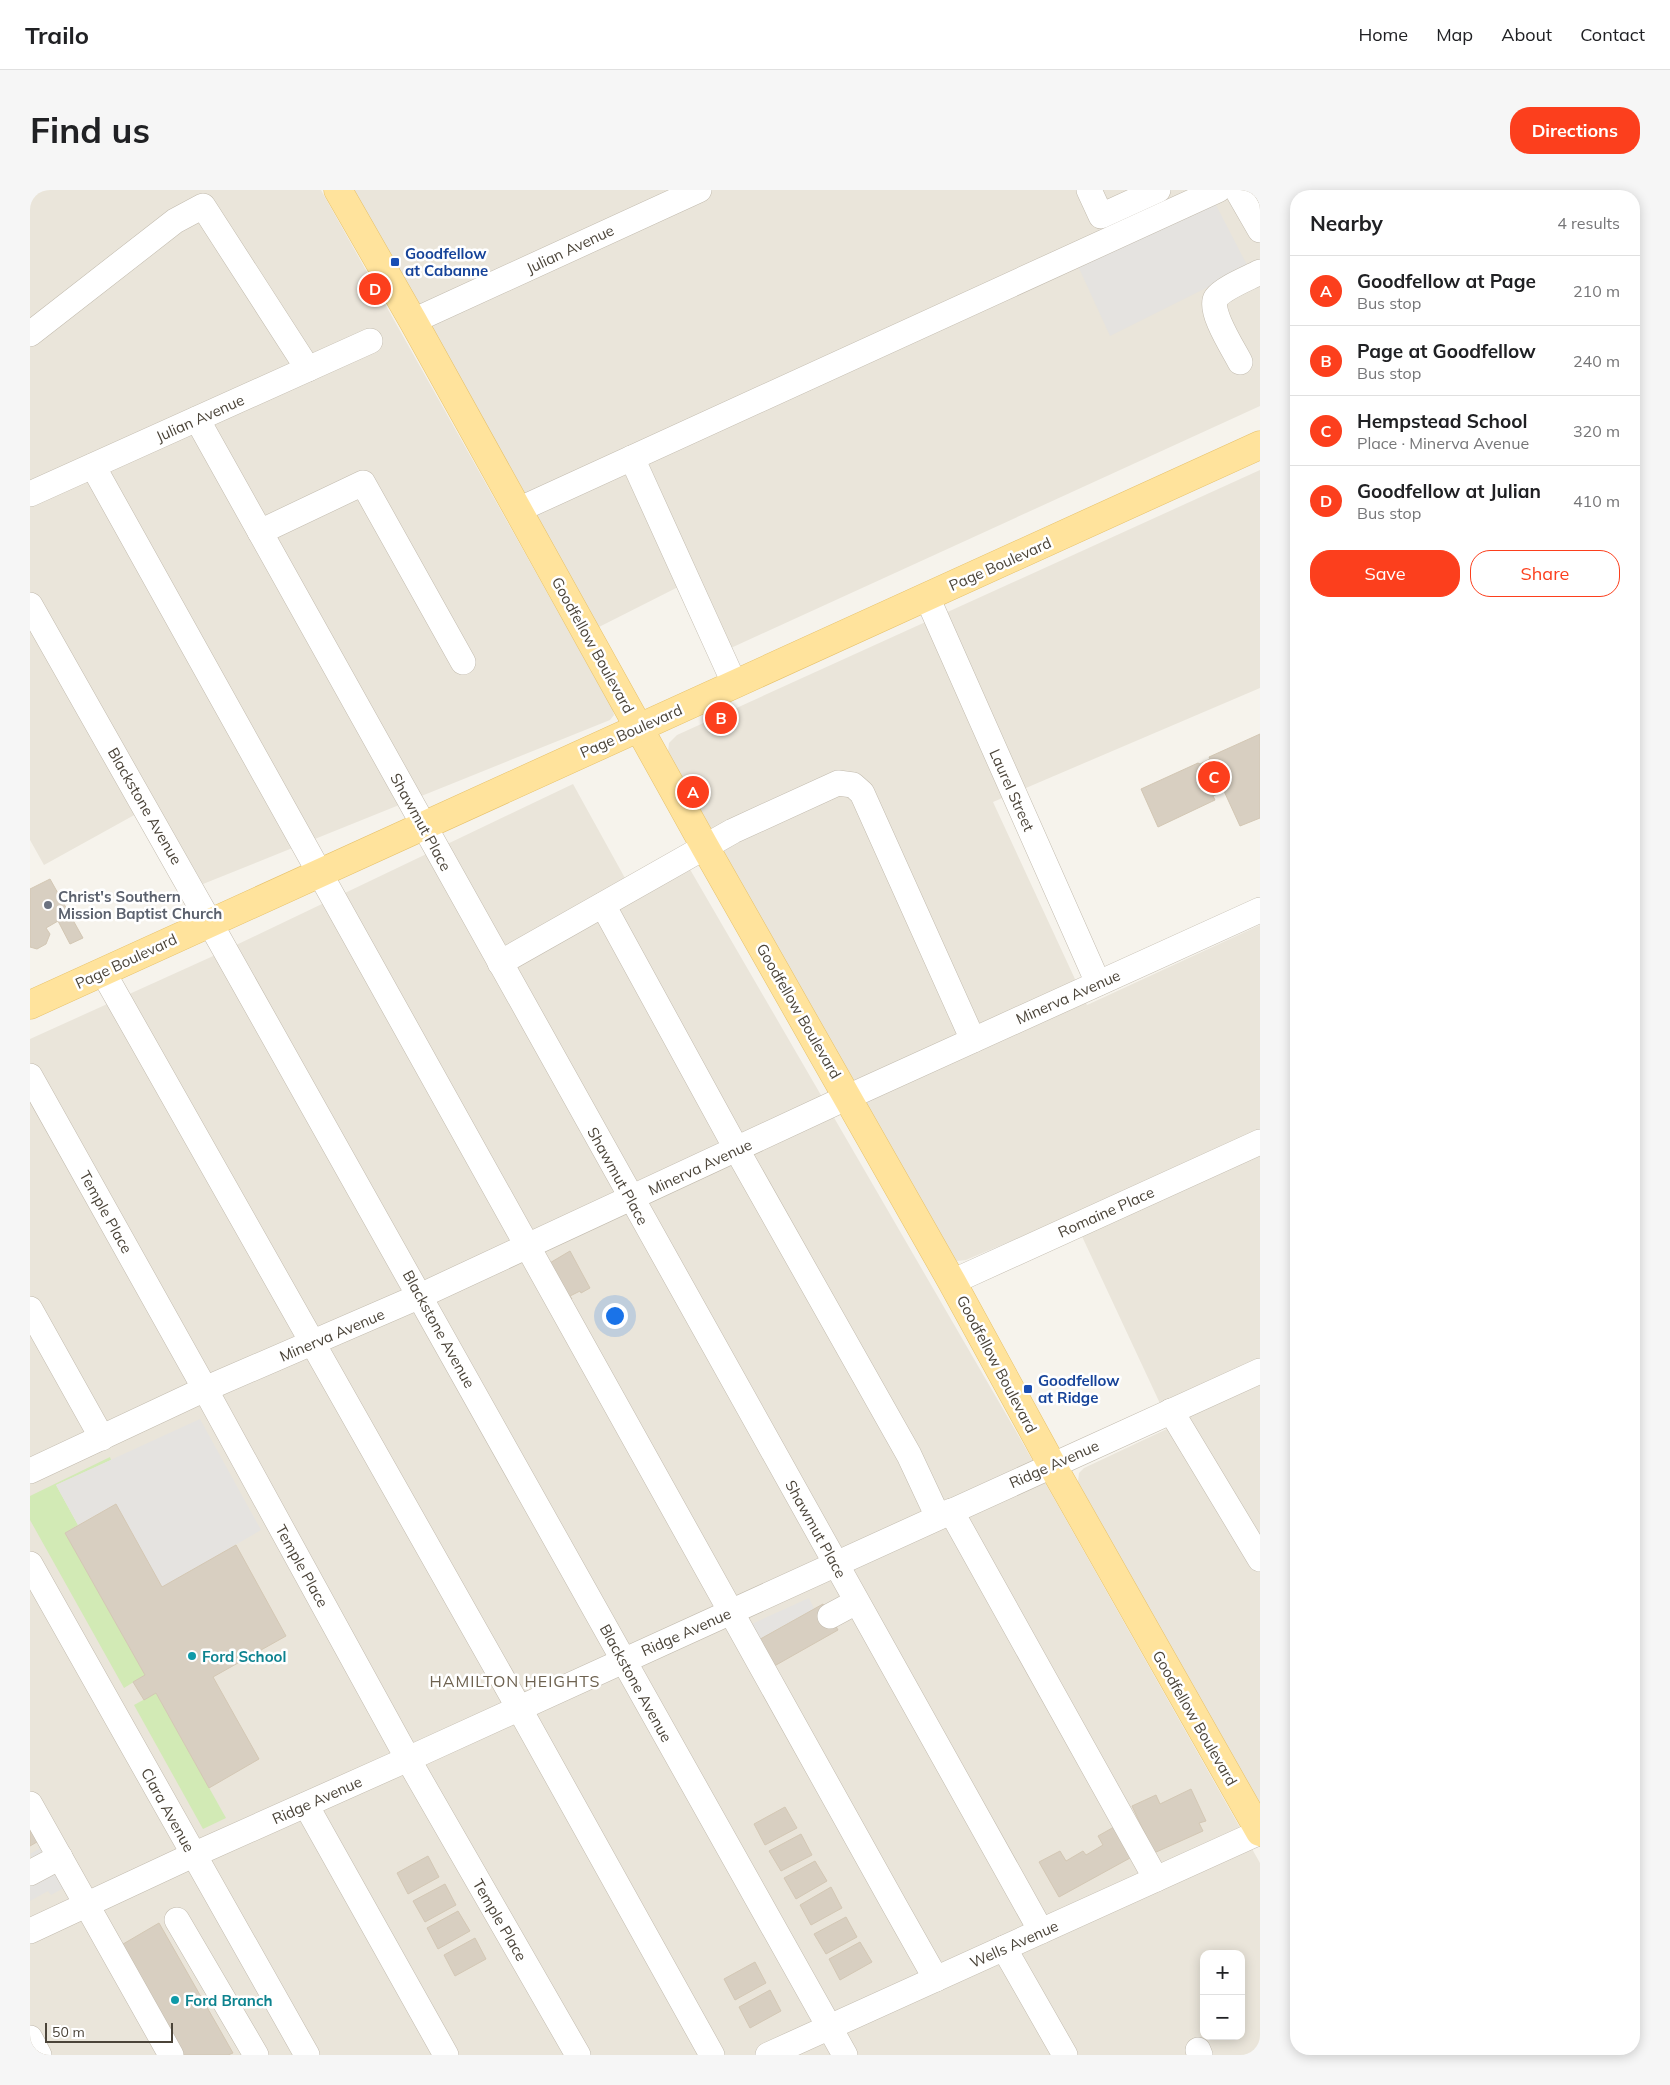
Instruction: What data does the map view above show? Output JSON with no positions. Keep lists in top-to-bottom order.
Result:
{
  "streets": {
    "main road": ["Page Boulevard", "Goodfellow Boulevard"],
    "street": [
      "Julian Avenue",
      "Laurel Street",
      "Blackstone Avenue",
      "Shawmut Place",
      "Minerva Avenue",
      "Temple Place",
      "Romaine Place",
      "Ridge Avenue",
      "Clara Avenue",
      "Wells Avenue"
    ]
  },
  "crossings": [
    ["Julian Avenue", "Goodfellow Boulevard"],
    ["Julian Avenue", "Shawmut Place"],
    ["Page Boulevard", "Goodfellow Boulevard"],
    ["Page Boulevard", "Laurel Street"],
    ["Page Boulevard", "Blackstone Avenue"],
    ["Page Boulevard", "Shawmut Place"],
    ["Goodfellow Boulevard", "Minerva Avenue"],
    ["Goodfellow Boulevard", "Romaine Place"],
    ["Goodfellow Boulevard", "Ridge Avenue"],
    ["Goodfellow Boulevard", "Wells Avenue"],
    ["Laurel Street", "Minerva Avenue"],
    ["Blackstone Avenue", "Minerva Avenue"],
    ["Blackstone Avenue", "Ridge Avenue"],
    ["Blackstone Avenue", "Wells Avenue"],
    ["Shawmut Place", "Minerva Avenue"],
    ["Shawmut Place", "Ridge Avenue"],
    ["Shawmut Place", "Wells Avenue"],
    ["Minerva Avenue", "Temple Place"],
    ["Temple Place", "Ridge Avenue"],
    ["Ridge Avenue", "Clara Avenue"]
  ],
  "districts": ["HAMILTON HEIGHTS"],
  "places": {
    "transit": ["Goodfellow at Cabanne", "Goodfellow at Ridge"],
    "other": ["Christ's Southern Mission Baptist Church", "Ford School", "Ford Branch"]
  },
  "scale_bar": "50 m",
  "page": {
    "header": "Trailo",
    "nav": [
      "Home",
      "Map",
      "About",
      "Contact"
    ],
    "buttons": [
      "Directions",
      ["Save", "Share"]
    ],
    "title": "Find us",
    "heading": ["Nearby", "4 results"],
    "list": [
      {
        "mark": "A",
        "name": "Goodfellow at Page",
        "note": "Bus stop",
        "value": "210 m"
      },
      {
        "mark": "B",
        "name": "Page at Goodfellow",
        "note": "Bus stop",
        "value": "240 m"
      },
      {
        "mark": "C",
        "name": "Hempstead School",
        "note": "Place · Minerva Avenue",
        "value": "320 m"
      },
      {
        "mark": "D",
        "name": "Goodfellow at Julian",
        "note": "Bus stop",
        "value": "410 m"
      }
    ],
    "pins": [
      "D",
      "B",
      "C",
      "A"
    ],
    "map_buttons": ["+", "−"],
    "scale": "50 m"
  }
}
